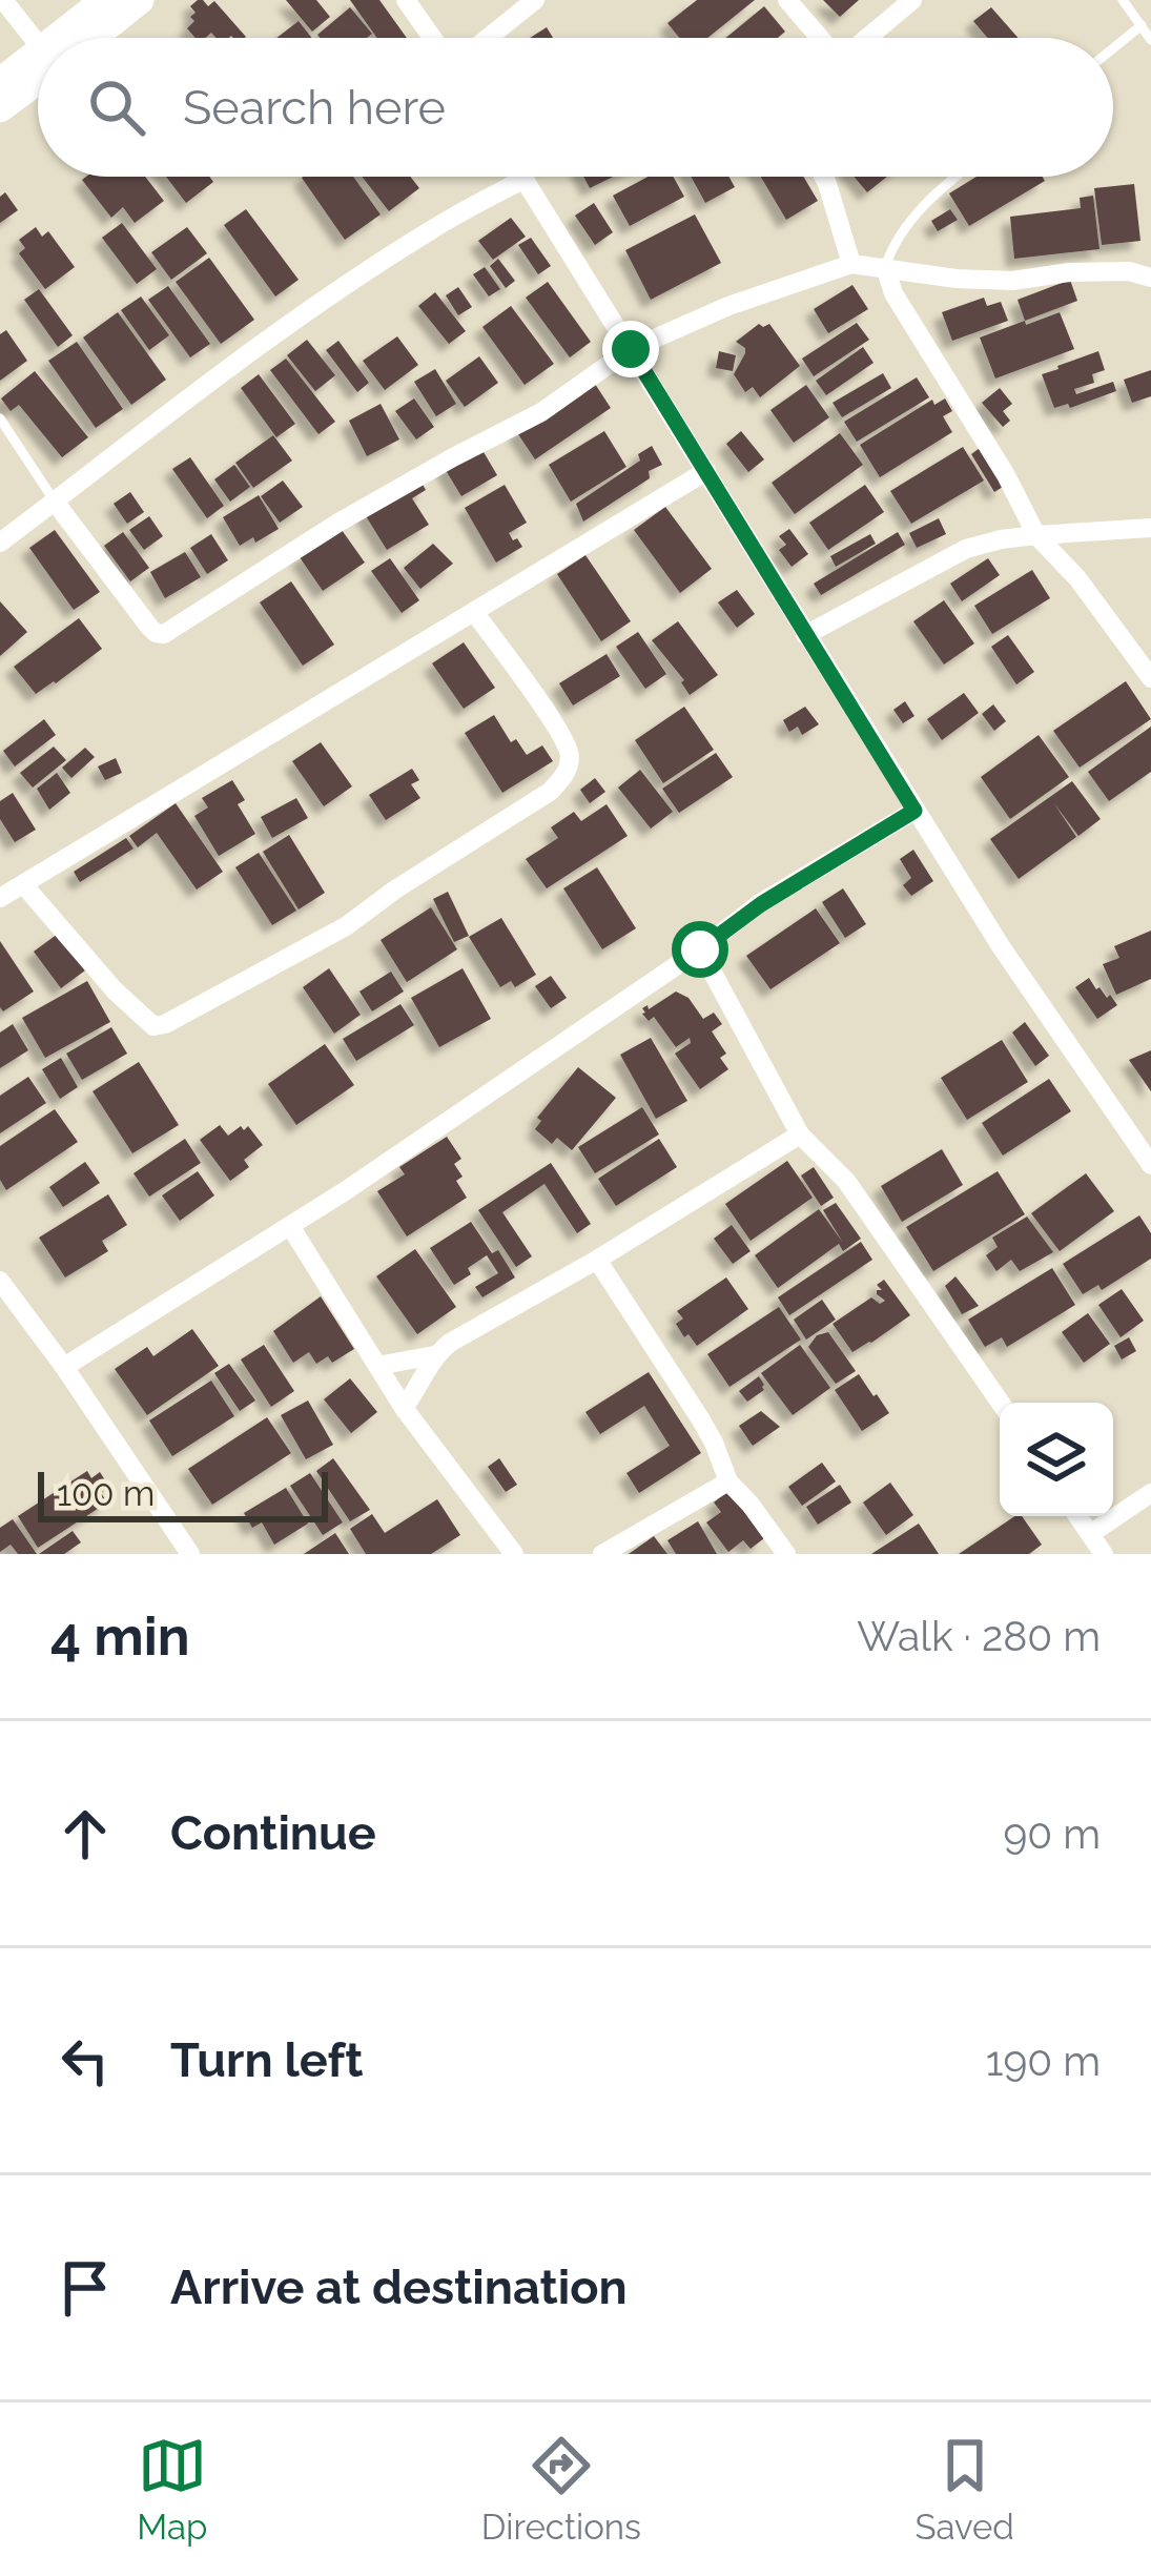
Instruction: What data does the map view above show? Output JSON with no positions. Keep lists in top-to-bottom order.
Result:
{
  "scale_bar": "100 m",
  "page": {
    "search": "Search here",
    "scale": "100 m",
    "heading": ["4 min", "Walk · 280 m"],
    "list": [
      ["Continue", "90 m"],
      ["Turn left", "190 m"],
      "Arrive at destination"
    ],
    "nav": ["Map", "Directions", "Saved"]
  }
}
